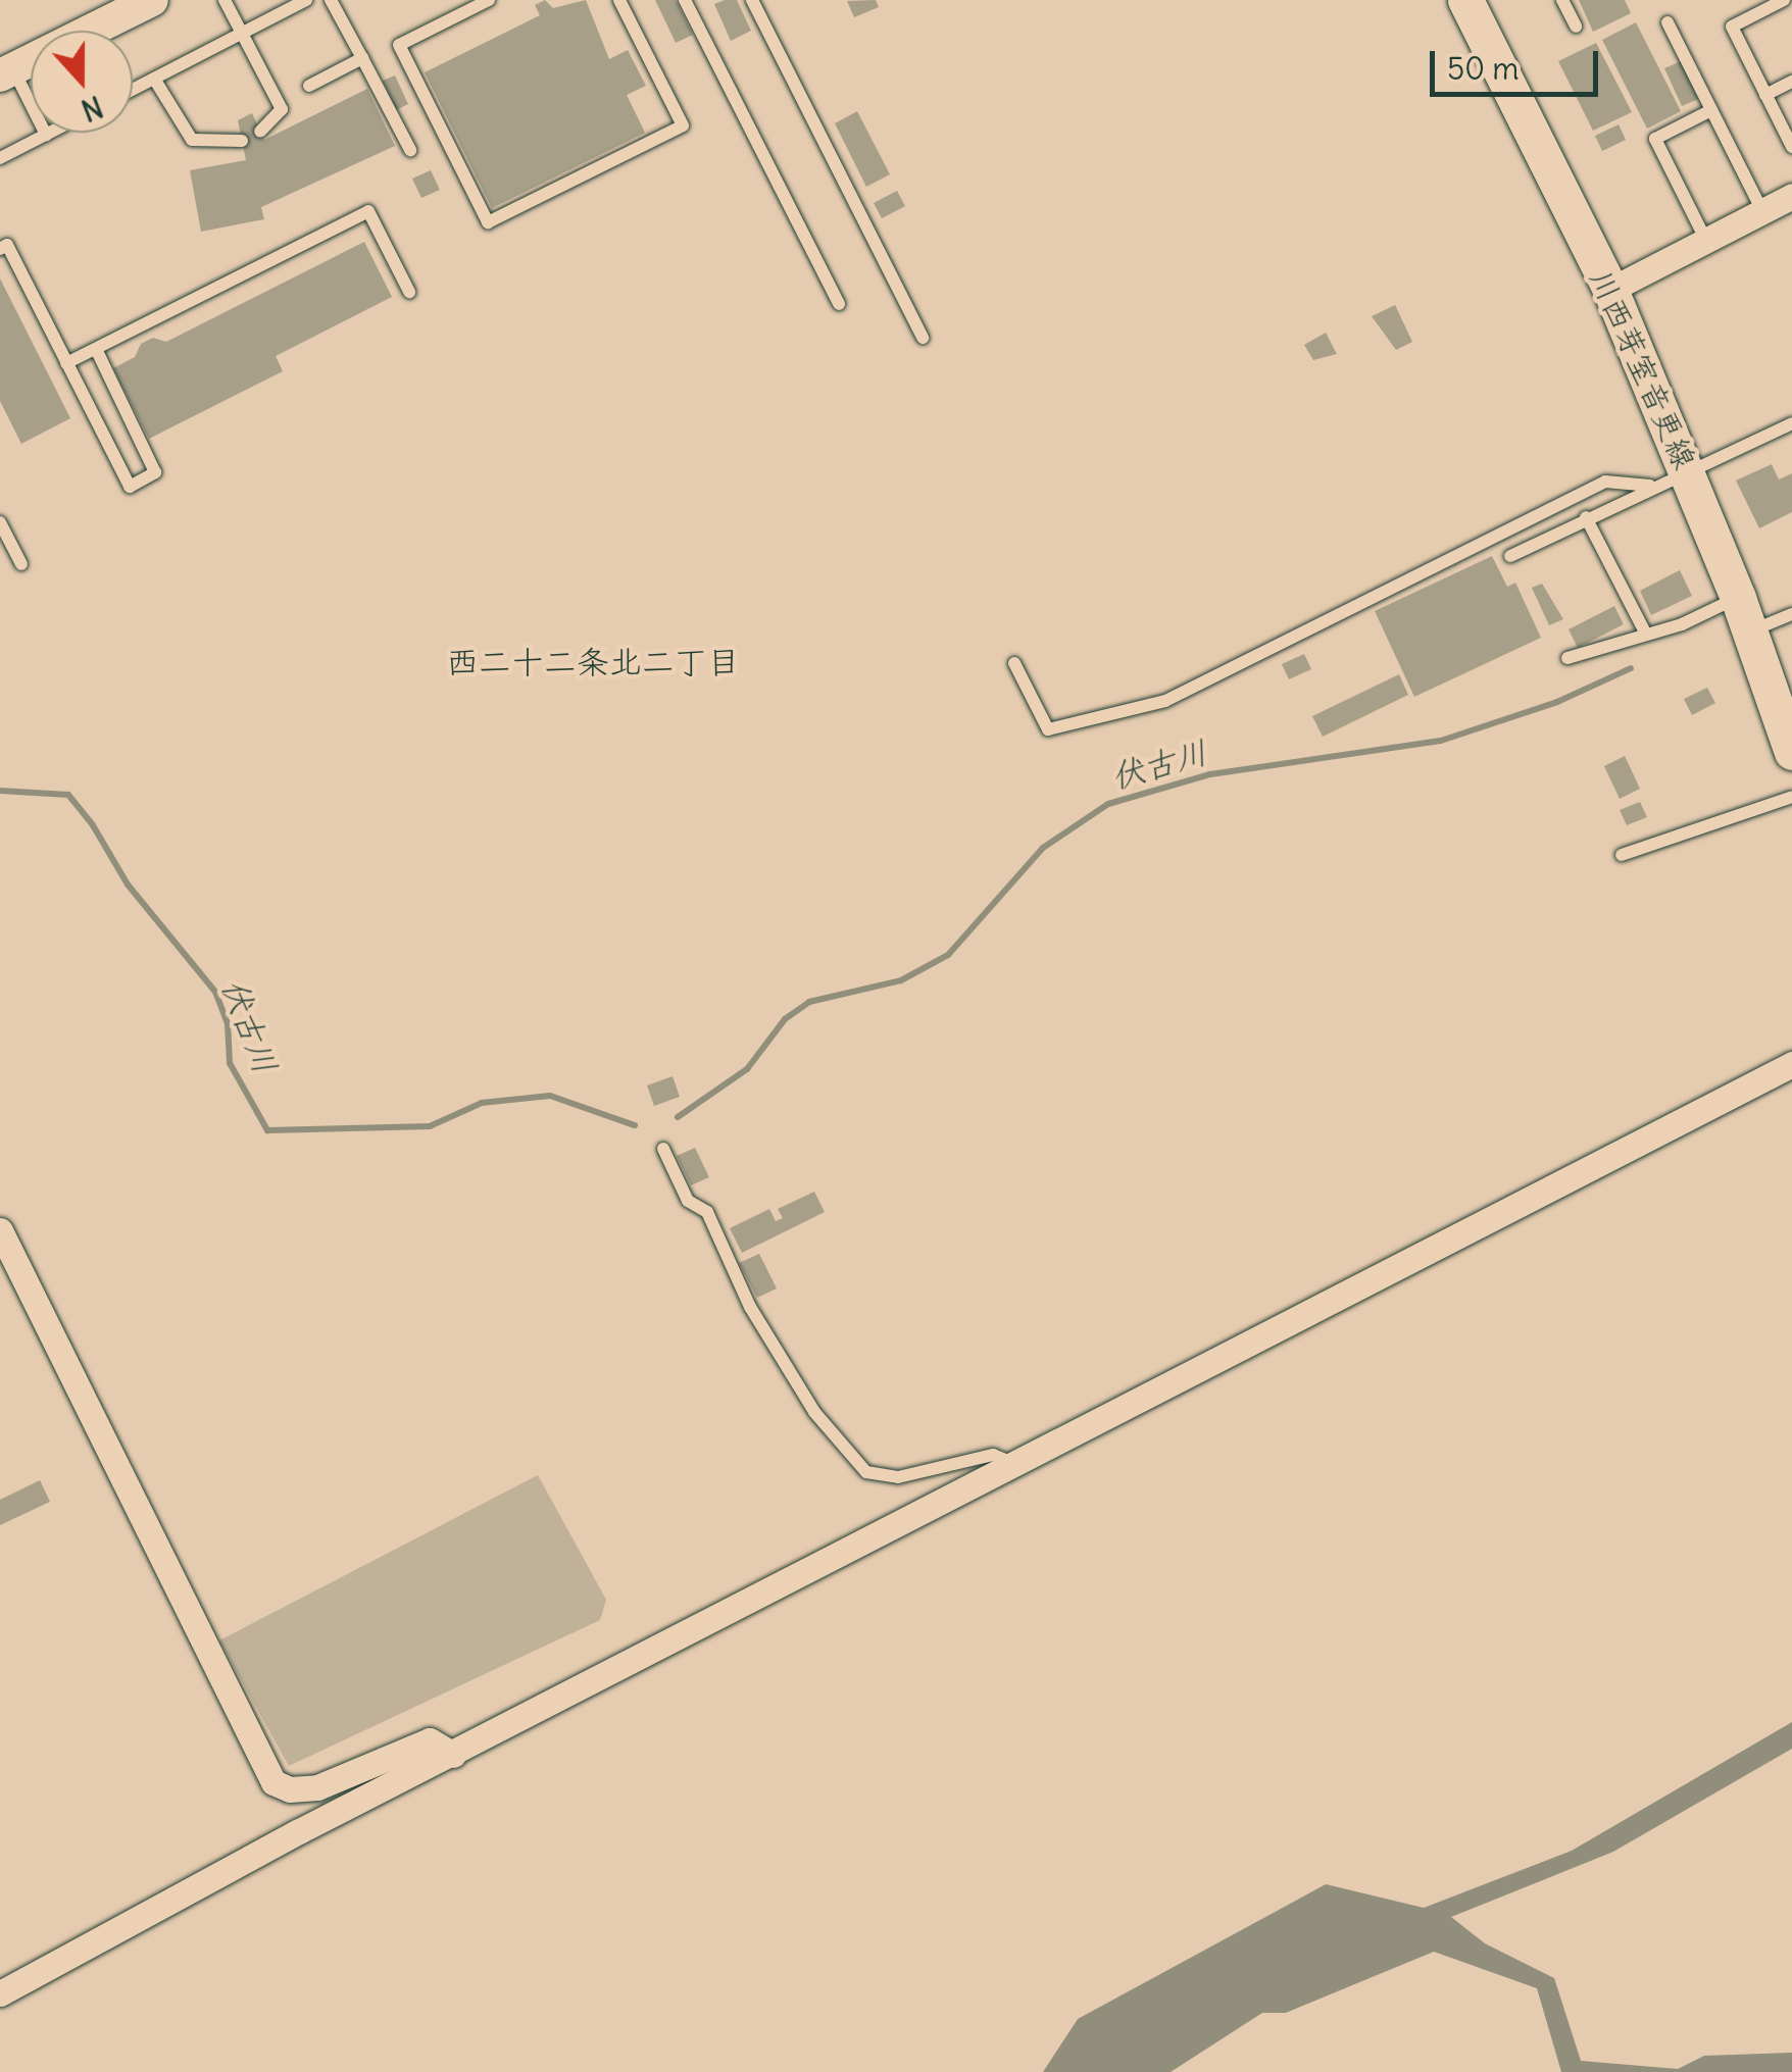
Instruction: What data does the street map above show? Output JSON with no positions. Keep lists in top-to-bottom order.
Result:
{
  "streets": {
    "main road": ["川西芽室音更線"]
  },
  "districts": ["西二十二条北二丁目"],
  "water": ["伏古川"],
  "scale_bar": "50 m",
  "north": "bottom"
}
